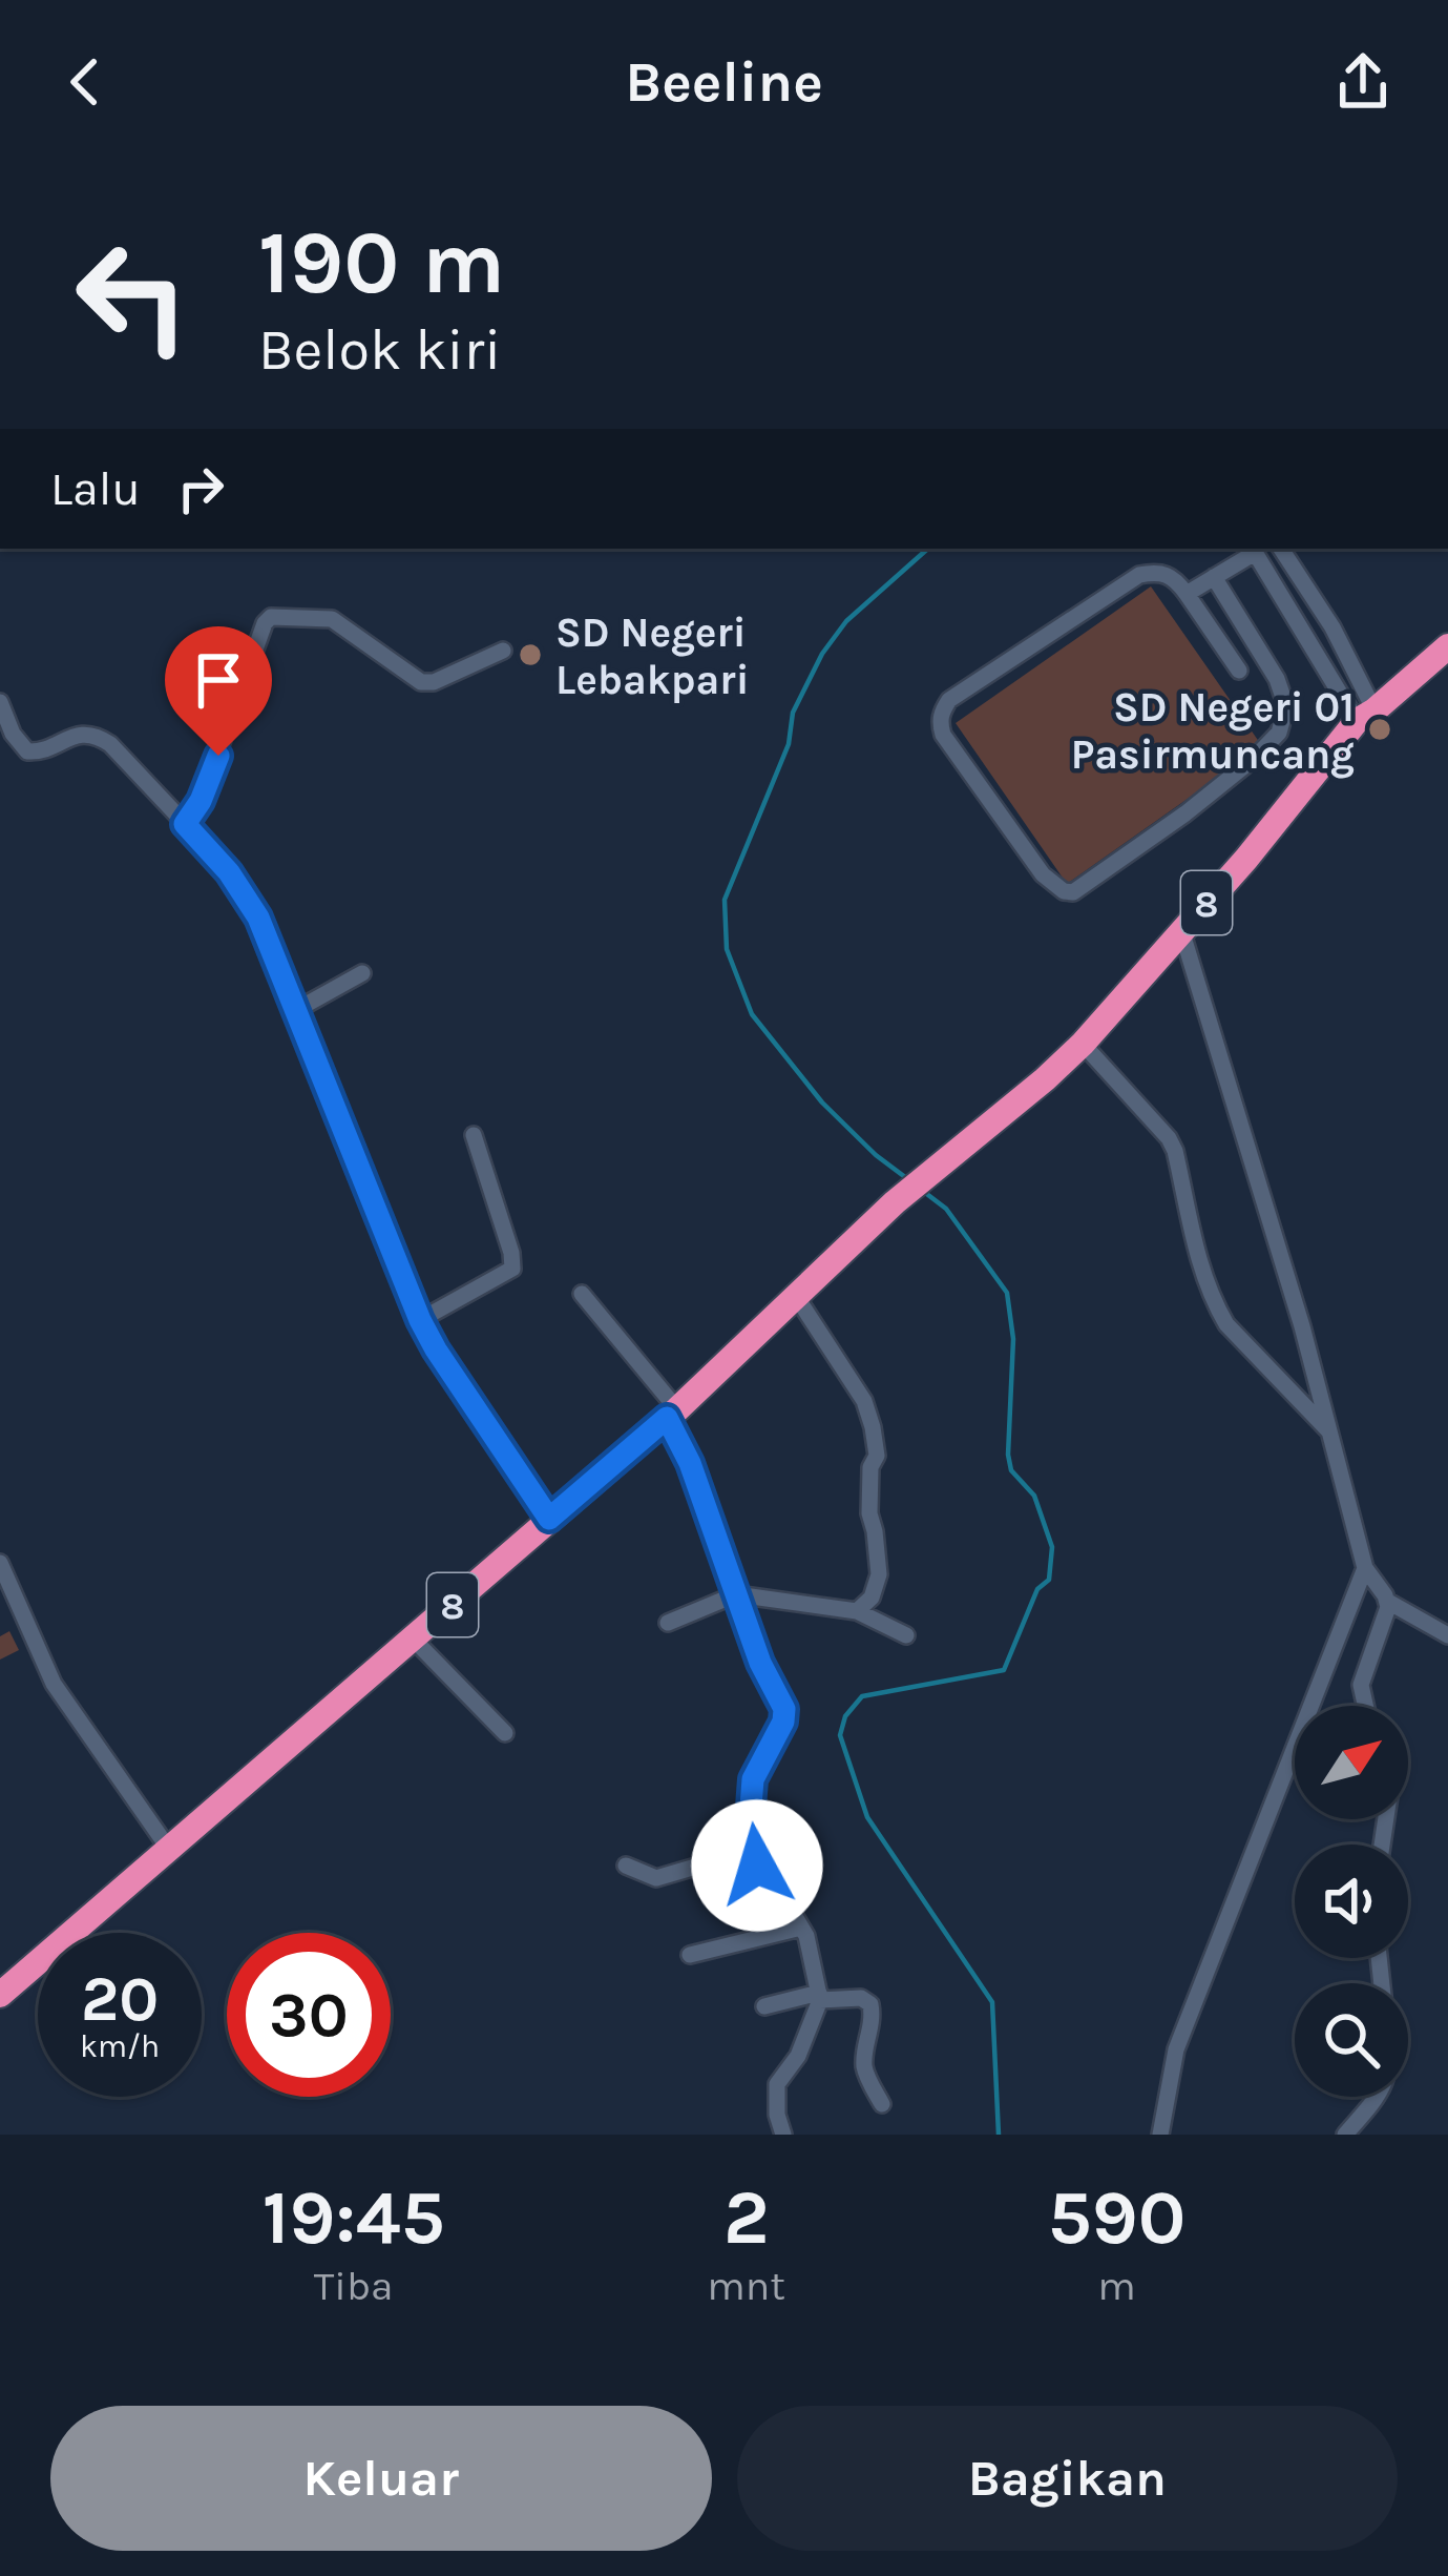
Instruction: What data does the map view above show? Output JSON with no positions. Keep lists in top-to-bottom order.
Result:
{
  "streets": {
    "highway": ["8"]
  },
  "places": ["SD Negeri Lebakpari", "SD Negeri 01 Pasirmuncang"],
  "north": "top right",
  "page": {
    "header": "Beeline",
    "turn": ["190 m", "Belok kiri"],
    "then": "Lalu",
    "speed": "20 km/h",
    "limit": "30",
    "eta": [
      "19:45",
      "Tiba",
      "2",
      "mnt",
      "590",
      "m"
    ],
    "buttons": ["Keluar", "Bagikan"]
  }
}
